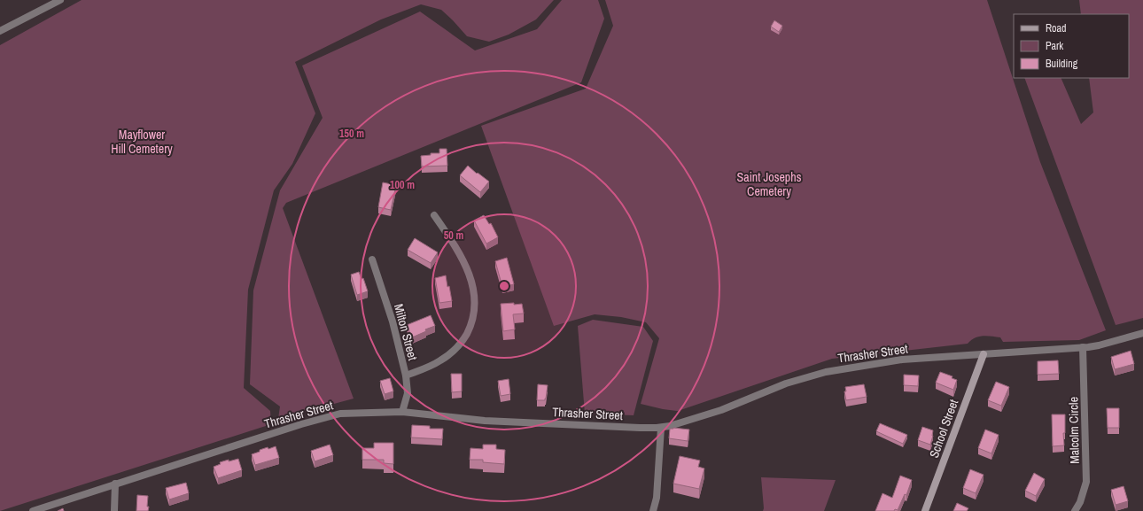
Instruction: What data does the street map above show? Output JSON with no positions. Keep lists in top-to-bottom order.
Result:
{
  "streets": {
    "street": [
      "Milton Street",
      "Thrasher Street",
      "School Street",
      "Malcolm Circle"
    ]
  },
  "crossings": [
    ["Milton Street", "Thrasher Street"],
    ["Thrasher Street", "School Street"],
    ["Thrasher Street", "Malcolm Circle"]
  ],
  "parks": ["Mayflower Hill Cemetery", "Saint Josephs Cemetery"],
  "legend": ["Road", "Park", "Building"],
  "rings": ["150 m", "100 m", "50 m"]
}
